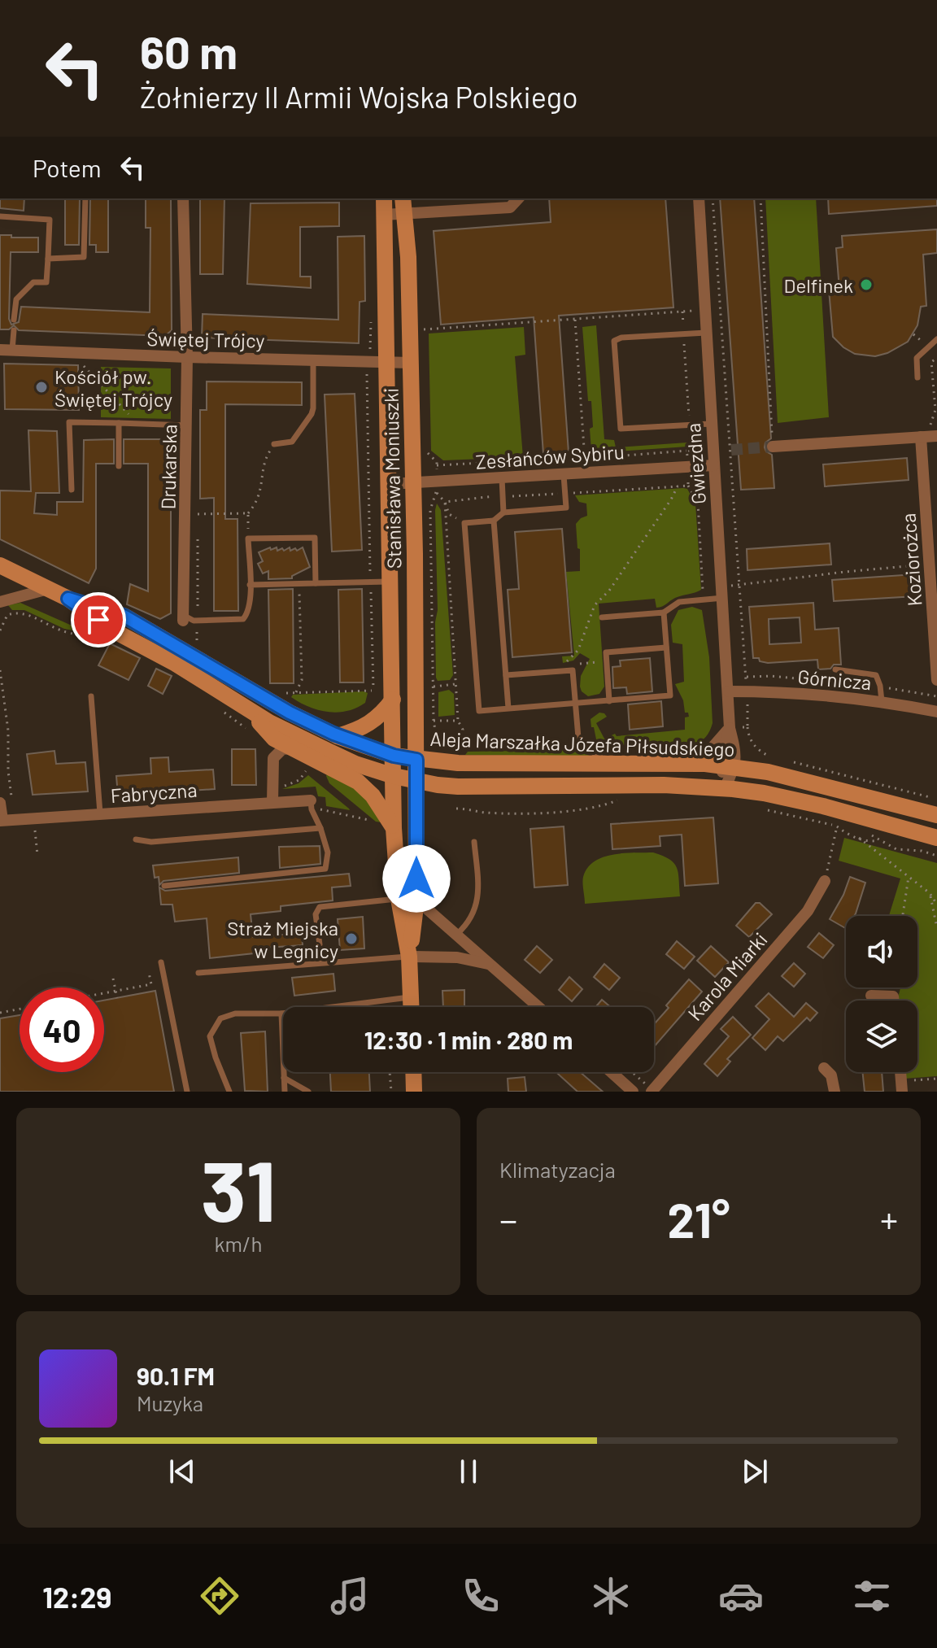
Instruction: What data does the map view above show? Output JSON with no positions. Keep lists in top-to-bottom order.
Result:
{
  "streets": {
    "street": [
      "Świętej Trójcy",
      "Zesłańców Sybiru",
      "Gwiezdna",
      "Drukarska",
      "Stanisława Moniuszki",
      "Koziorożca",
      "Górnicza",
      "Aleja Marszałka Józefa Piłsudskiego",
      "Fabryczna",
      "Karola Miarki"
    ]
  },
  "crossings": [
    ["Świętej Trójcy", "Drukarska"],
    ["Świętej Trójcy", "Stanisława Moniuszki"],
    ["Zesłańców Sybiru", "Gwiezdna"],
    ["Zesłańców Sybiru", "Stanisława Moniuszki"],
    ["Gwiezdna", "Górnicza"],
    ["Gwiezdna", "Aleja Marszałka Józefa Piłsudskiego"],
    ["Stanisława Moniuszki", "Aleja Marszałka Józefa Piłsudskiego"]
  ],
  "places": ["Delfinek", "Kościół pw. Świętej Trójcy", "Straż Miejska w Legnicy"],
  "page": {
    "turn": ["60 m", "Żołnierzy II Armii Wojska Polskiego"],
    "then": "Potem",
    "limit": "40",
    "trip": "12:30 · 1 min · 280 m",
    "tile": [
      ["31", "km/h"],
      "Klimatyzacja"
    ],
    "heat": ["−", "21°", "+"],
    "song": ["90.1 FM", "Muzyka"],
    "tabs": "12:29"
  }
}
